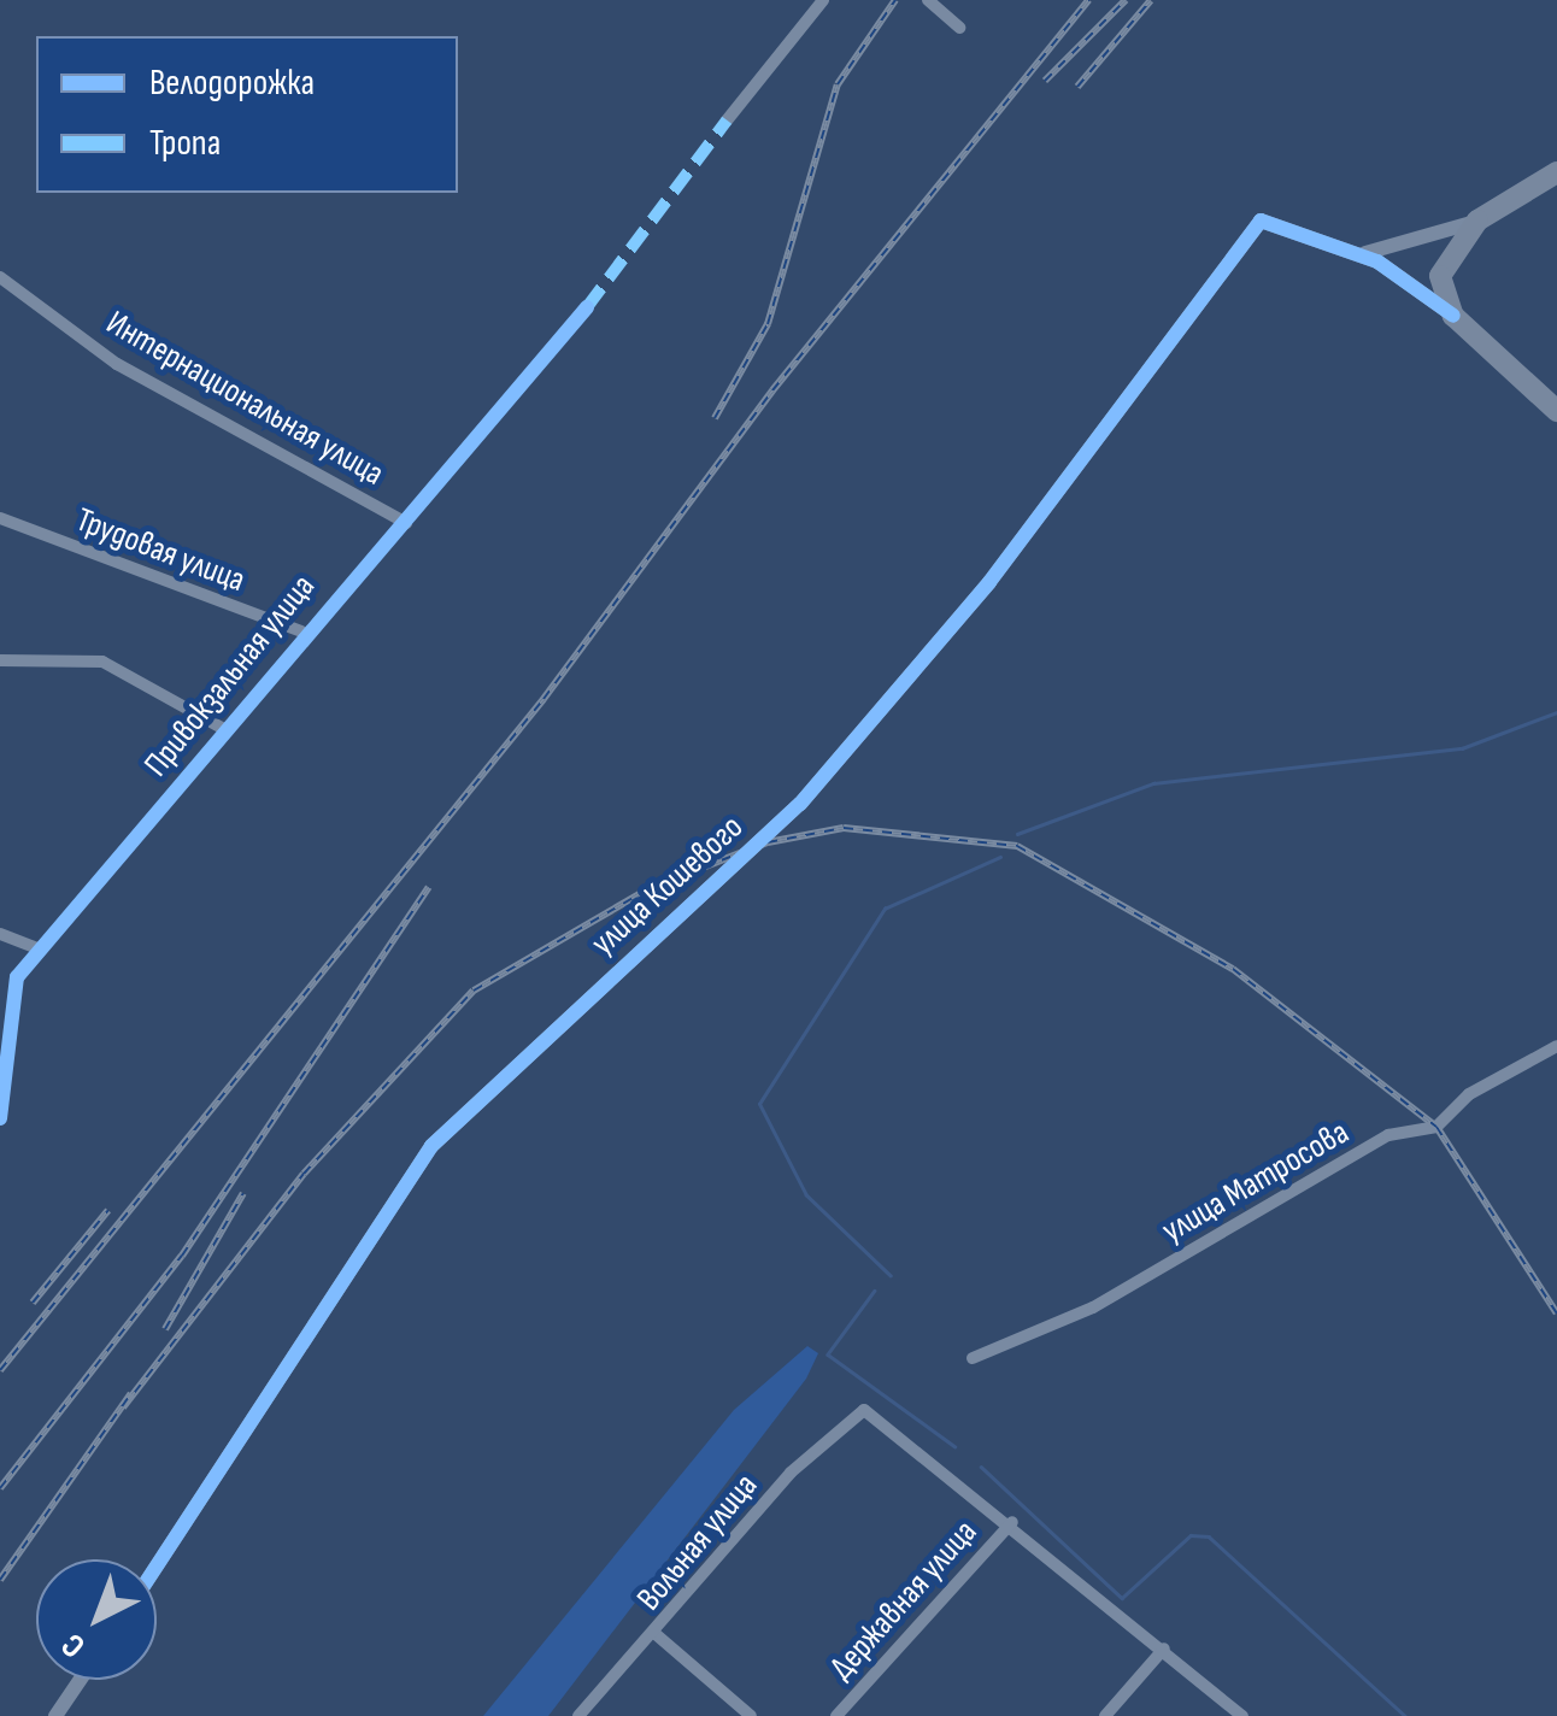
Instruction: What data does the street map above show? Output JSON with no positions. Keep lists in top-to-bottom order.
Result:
{
  "streets": {
    "street": [
      "Интернациональная улица",
      "Трудовая улица",
      "Привокзальная улица",
      "улица Кошевого",
      "улица Матросова",
      "Вольная улица",
      "Державная улица"
    ]
  },
  "crossings": [
    ["Интернациональная улица", "Привокзальная улица"],
    ["Трудовая улица", "Привокзальная улица"],
    ["Вольная улица", "Державная улица"]
  ],
  "legend": ["Велодорожка", "Тропа"],
  "north": "bottom left"
}
